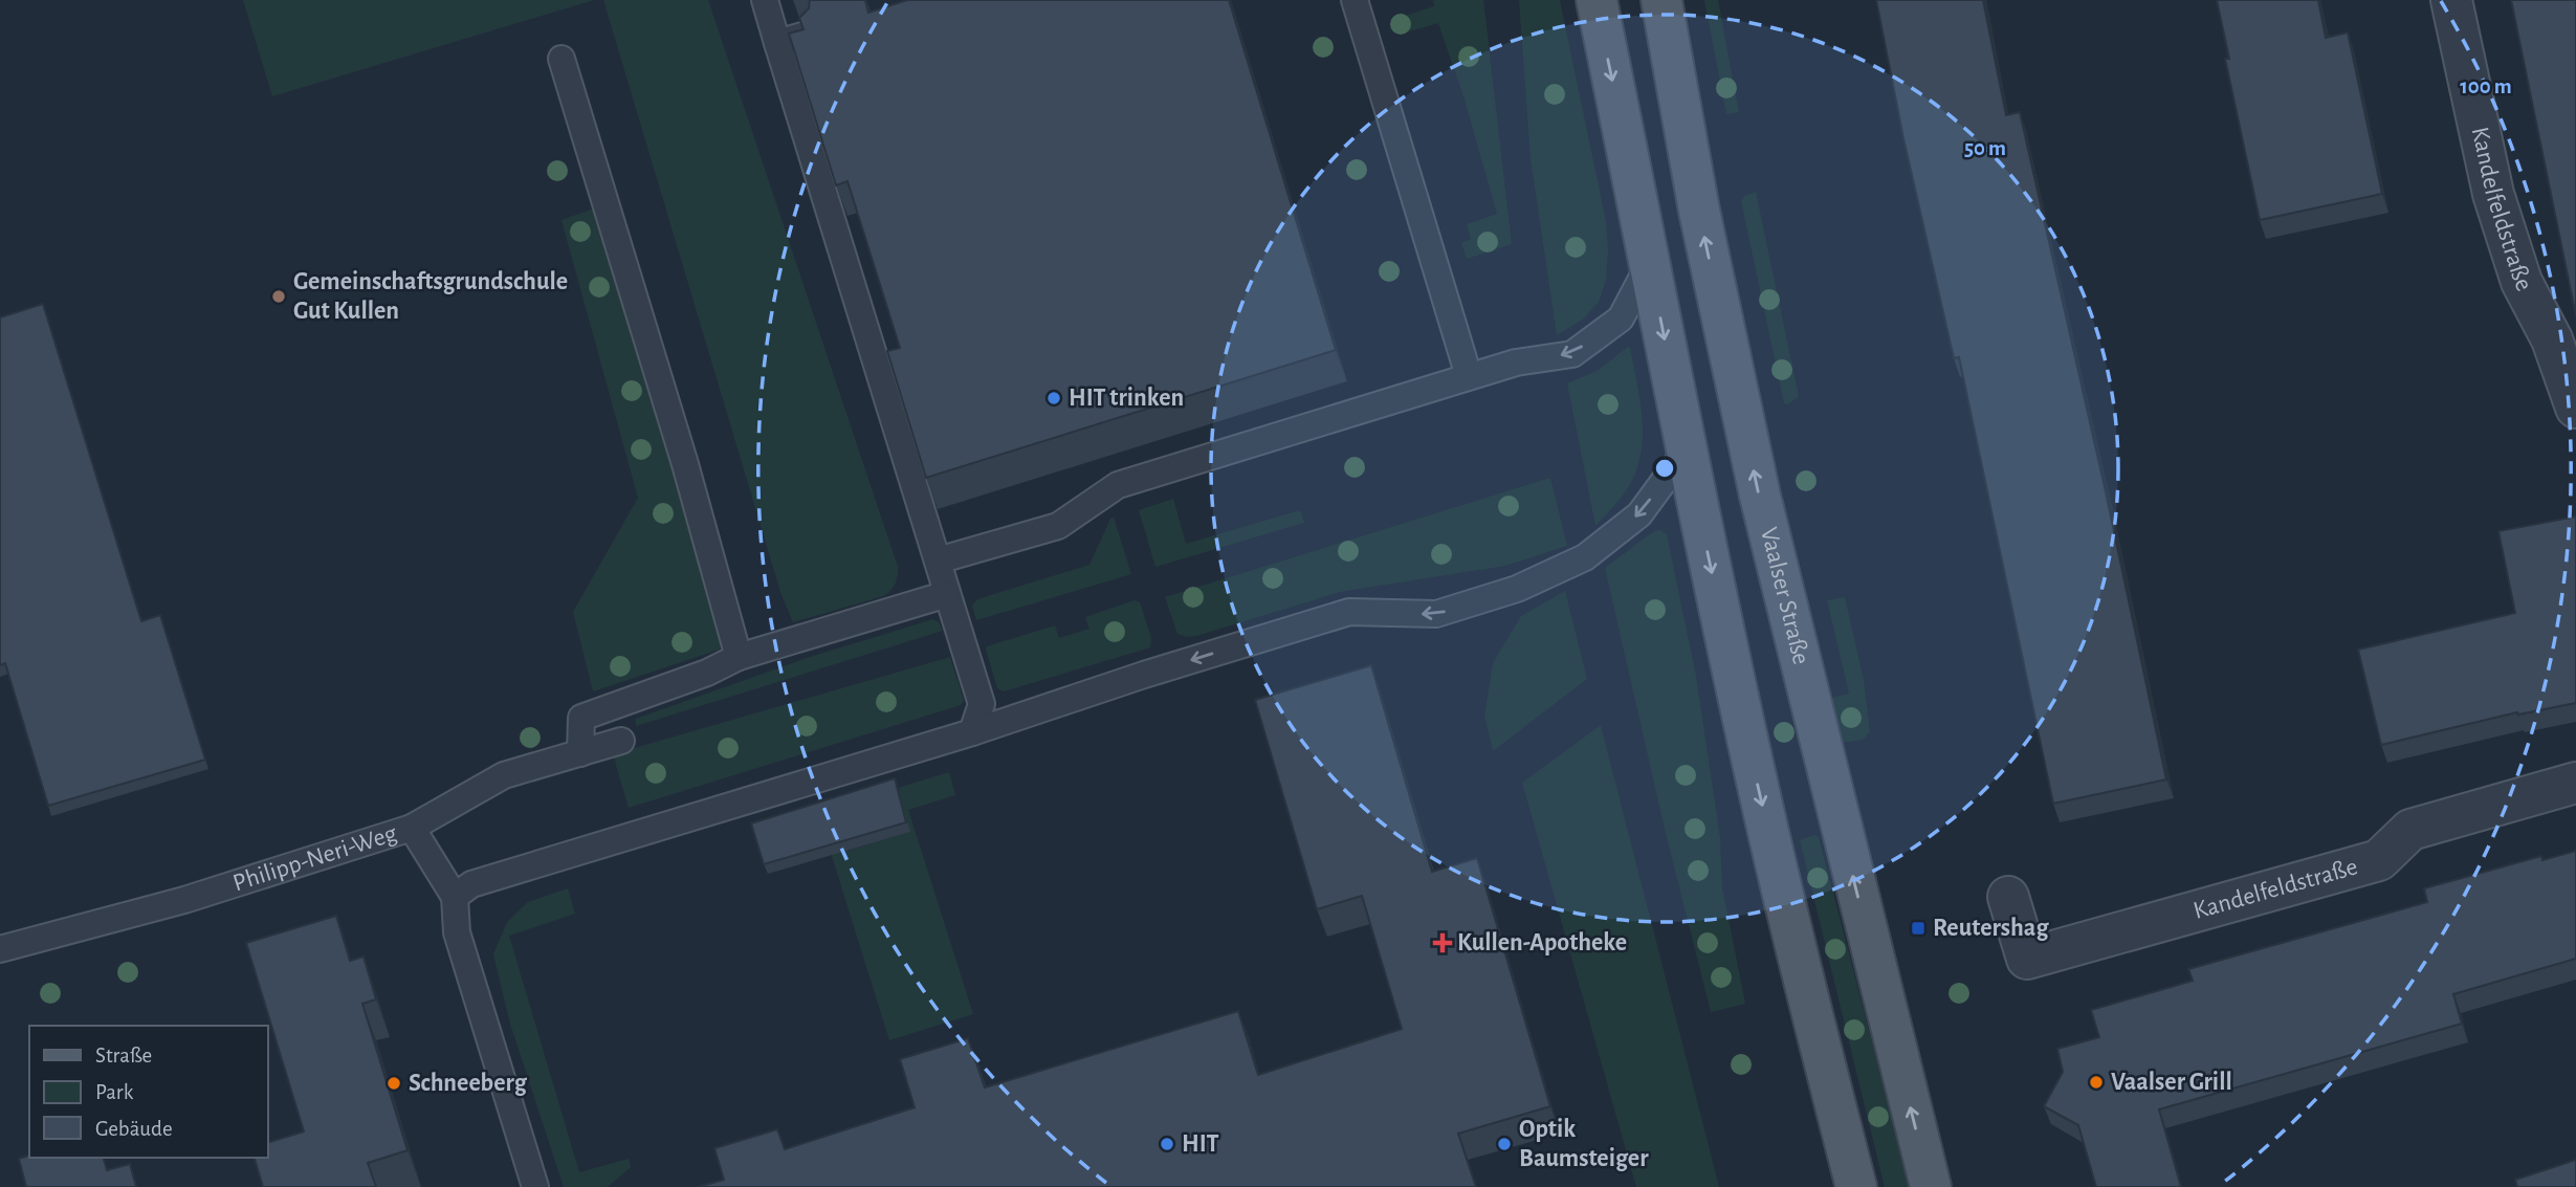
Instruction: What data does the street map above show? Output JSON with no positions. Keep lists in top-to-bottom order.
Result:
{
  "streets": {
    "main road": ["Vaalser Straße"],
    "street": ["Kandelfeldstraße"],
    "lane": ["Philipp-Neri-Weg"]
  },
  "places": {
    "other": [
      "Gemeinschaftsgrundschule Gut Kullen",
      "HIT trinken",
      "Vaalser Grill",
      "Schneeberg",
      "HIT",
      "Optik Baumsteiger"
    ],
    "transit": ["Reutershag"],
    "health": ["Kullen-Apotheke"]
  },
  "legend": ["Straße", "Park", "Gebäude"],
  "rings": ["100 m", "50 m"]
}
